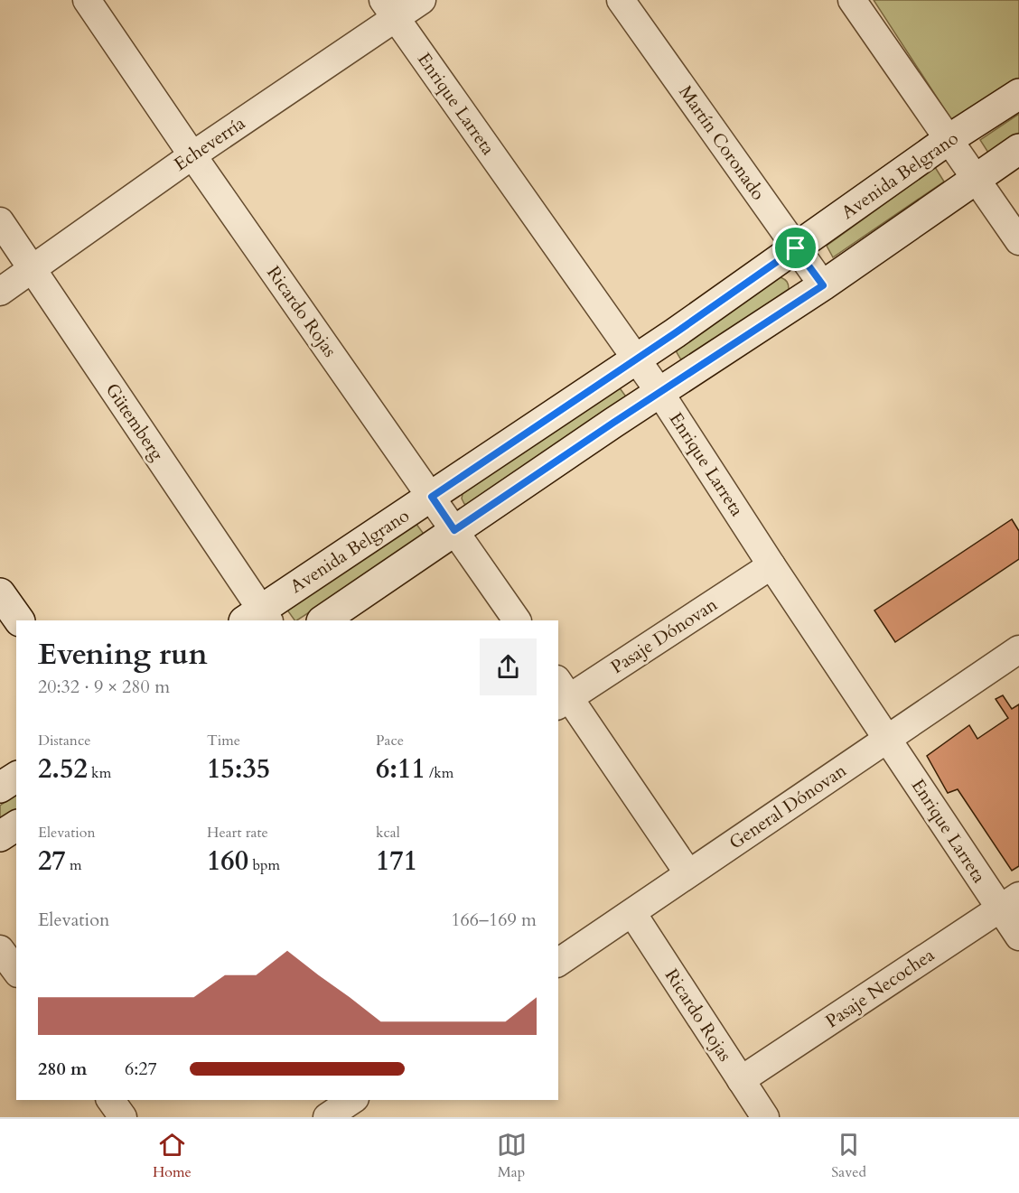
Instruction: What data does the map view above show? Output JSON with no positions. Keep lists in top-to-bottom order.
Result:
{
  "streets": {
    "main road": ["Avenida Belgrano"],
    "street": [
      "Enrique Larreta",
      "Martín Coronado",
      "Echeverría",
      "Ricardo Rojas",
      "Gütemberg",
      "Pasaje Dónovan",
      "General Dónovan",
      "Pasaje Necochea"
    ]
  },
  "crossings": [
    ["Enrique Larreta", "Echeverría"],
    ["Enrique Larreta", "Avenida Belgrano"],
    ["Enrique Larreta", "Pasaje Dónovan"],
    ["Enrique Larreta", "General Dónovan"],
    ["Enrique Larreta", "Pasaje Necochea"],
    ["Martín Coronado", "Avenida Belgrano"],
    ["Echeverría", "Ricardo Rojas"],
    ["Echeverría", "Gütemberg"],
    ["Avenida Belgrano", "Ricardo Rojas"],
    ["Avenida Belgrano", "Gütemberg"],
    ["Ricardo Rojas", "General Dónovan"],
    ["Ricardo Rojas", "Pasaje Necochea"]
  ],
  "page": {
    "heading": ["Evening run", "20:32 · 9 × 280 m"],
    "stats": [
      ["Distance", "2.52 km"],
      ["Time", "15:35"],
      ["Pace", "6:11 /km"],
      ["Elevation", "27 m"],
      ["Heart rate", "160 bpm"],
      ["kcal", "171"]
    ],
    "chart": ["Elevation", "166–169 m"],
    "list": [
      {
        "name": "280 m",
        "note": "6:27"
      }
    ],
    "tabs": ["Home", "Map", "Saved"]
  }
}
